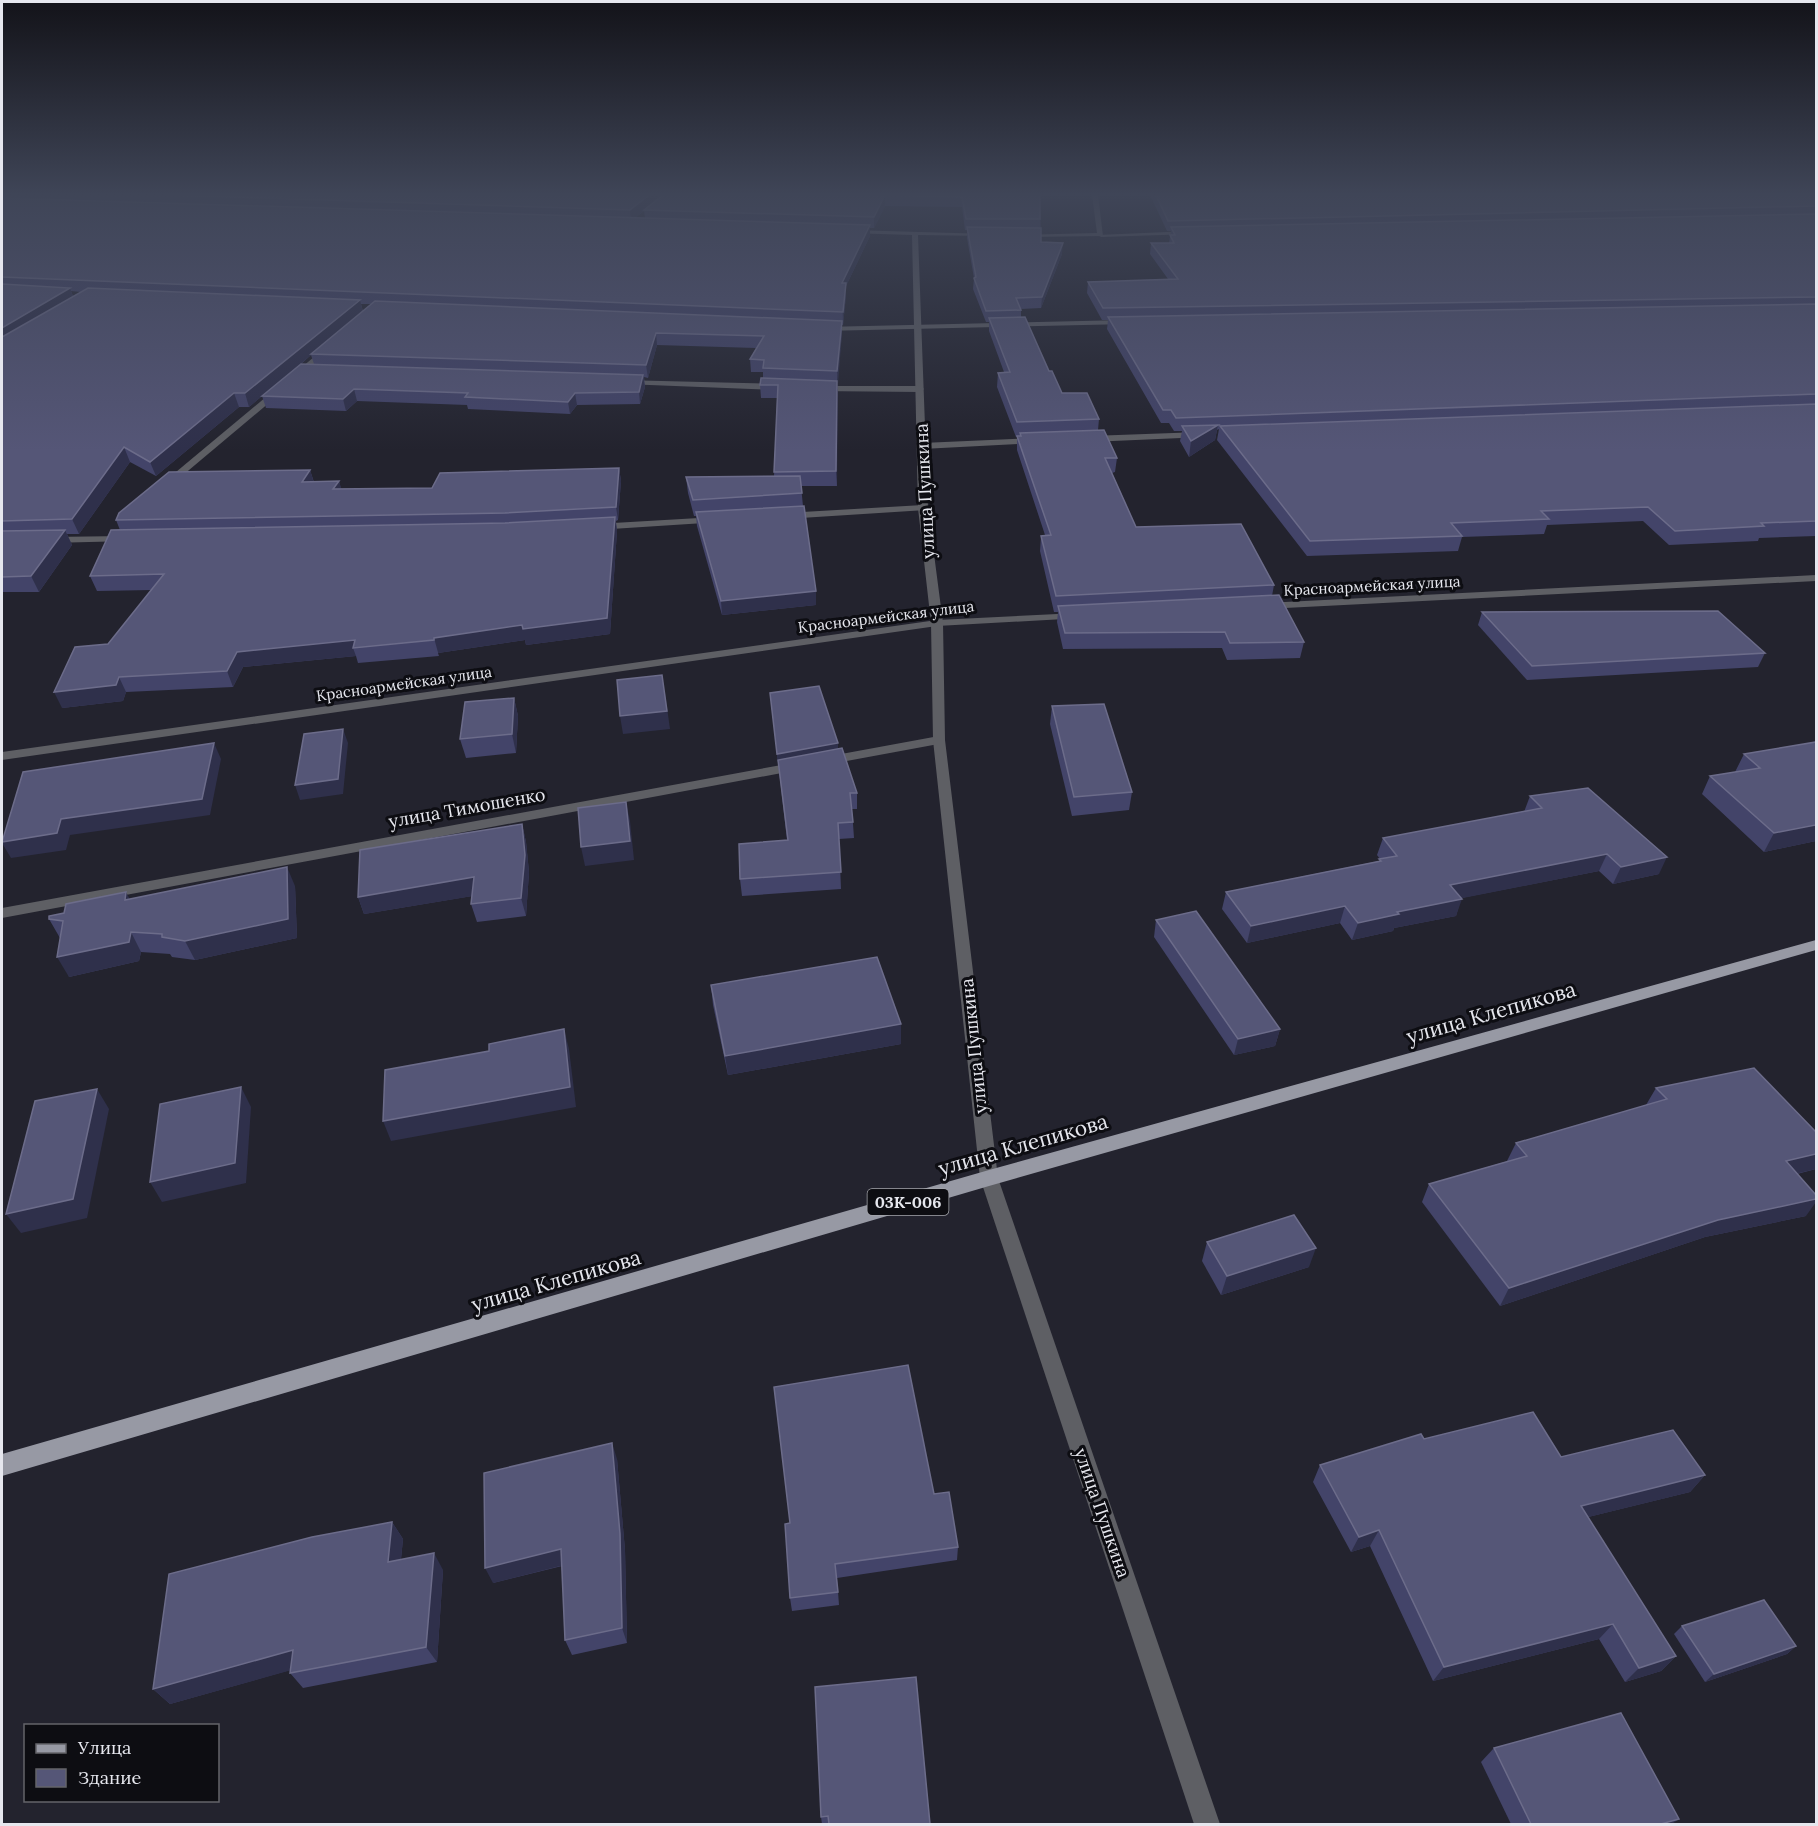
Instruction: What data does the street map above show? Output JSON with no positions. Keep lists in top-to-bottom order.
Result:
{
  "streets": {
    "main road": ["улица Клепикова", "03К-006"],
    "street": ["улица Пушкина", "Красноармейская улица", "улица Тимошенко"]
  },
  "crossings": [
    ["улица Пушкина", "Красноармейская улица"],
    ["улица Пушкина", "улица Тимошенко"],
    ["улица Пушкина", "улица Клепикова"]
  ],
  "legend": ["Улица", "Здание"]
}
